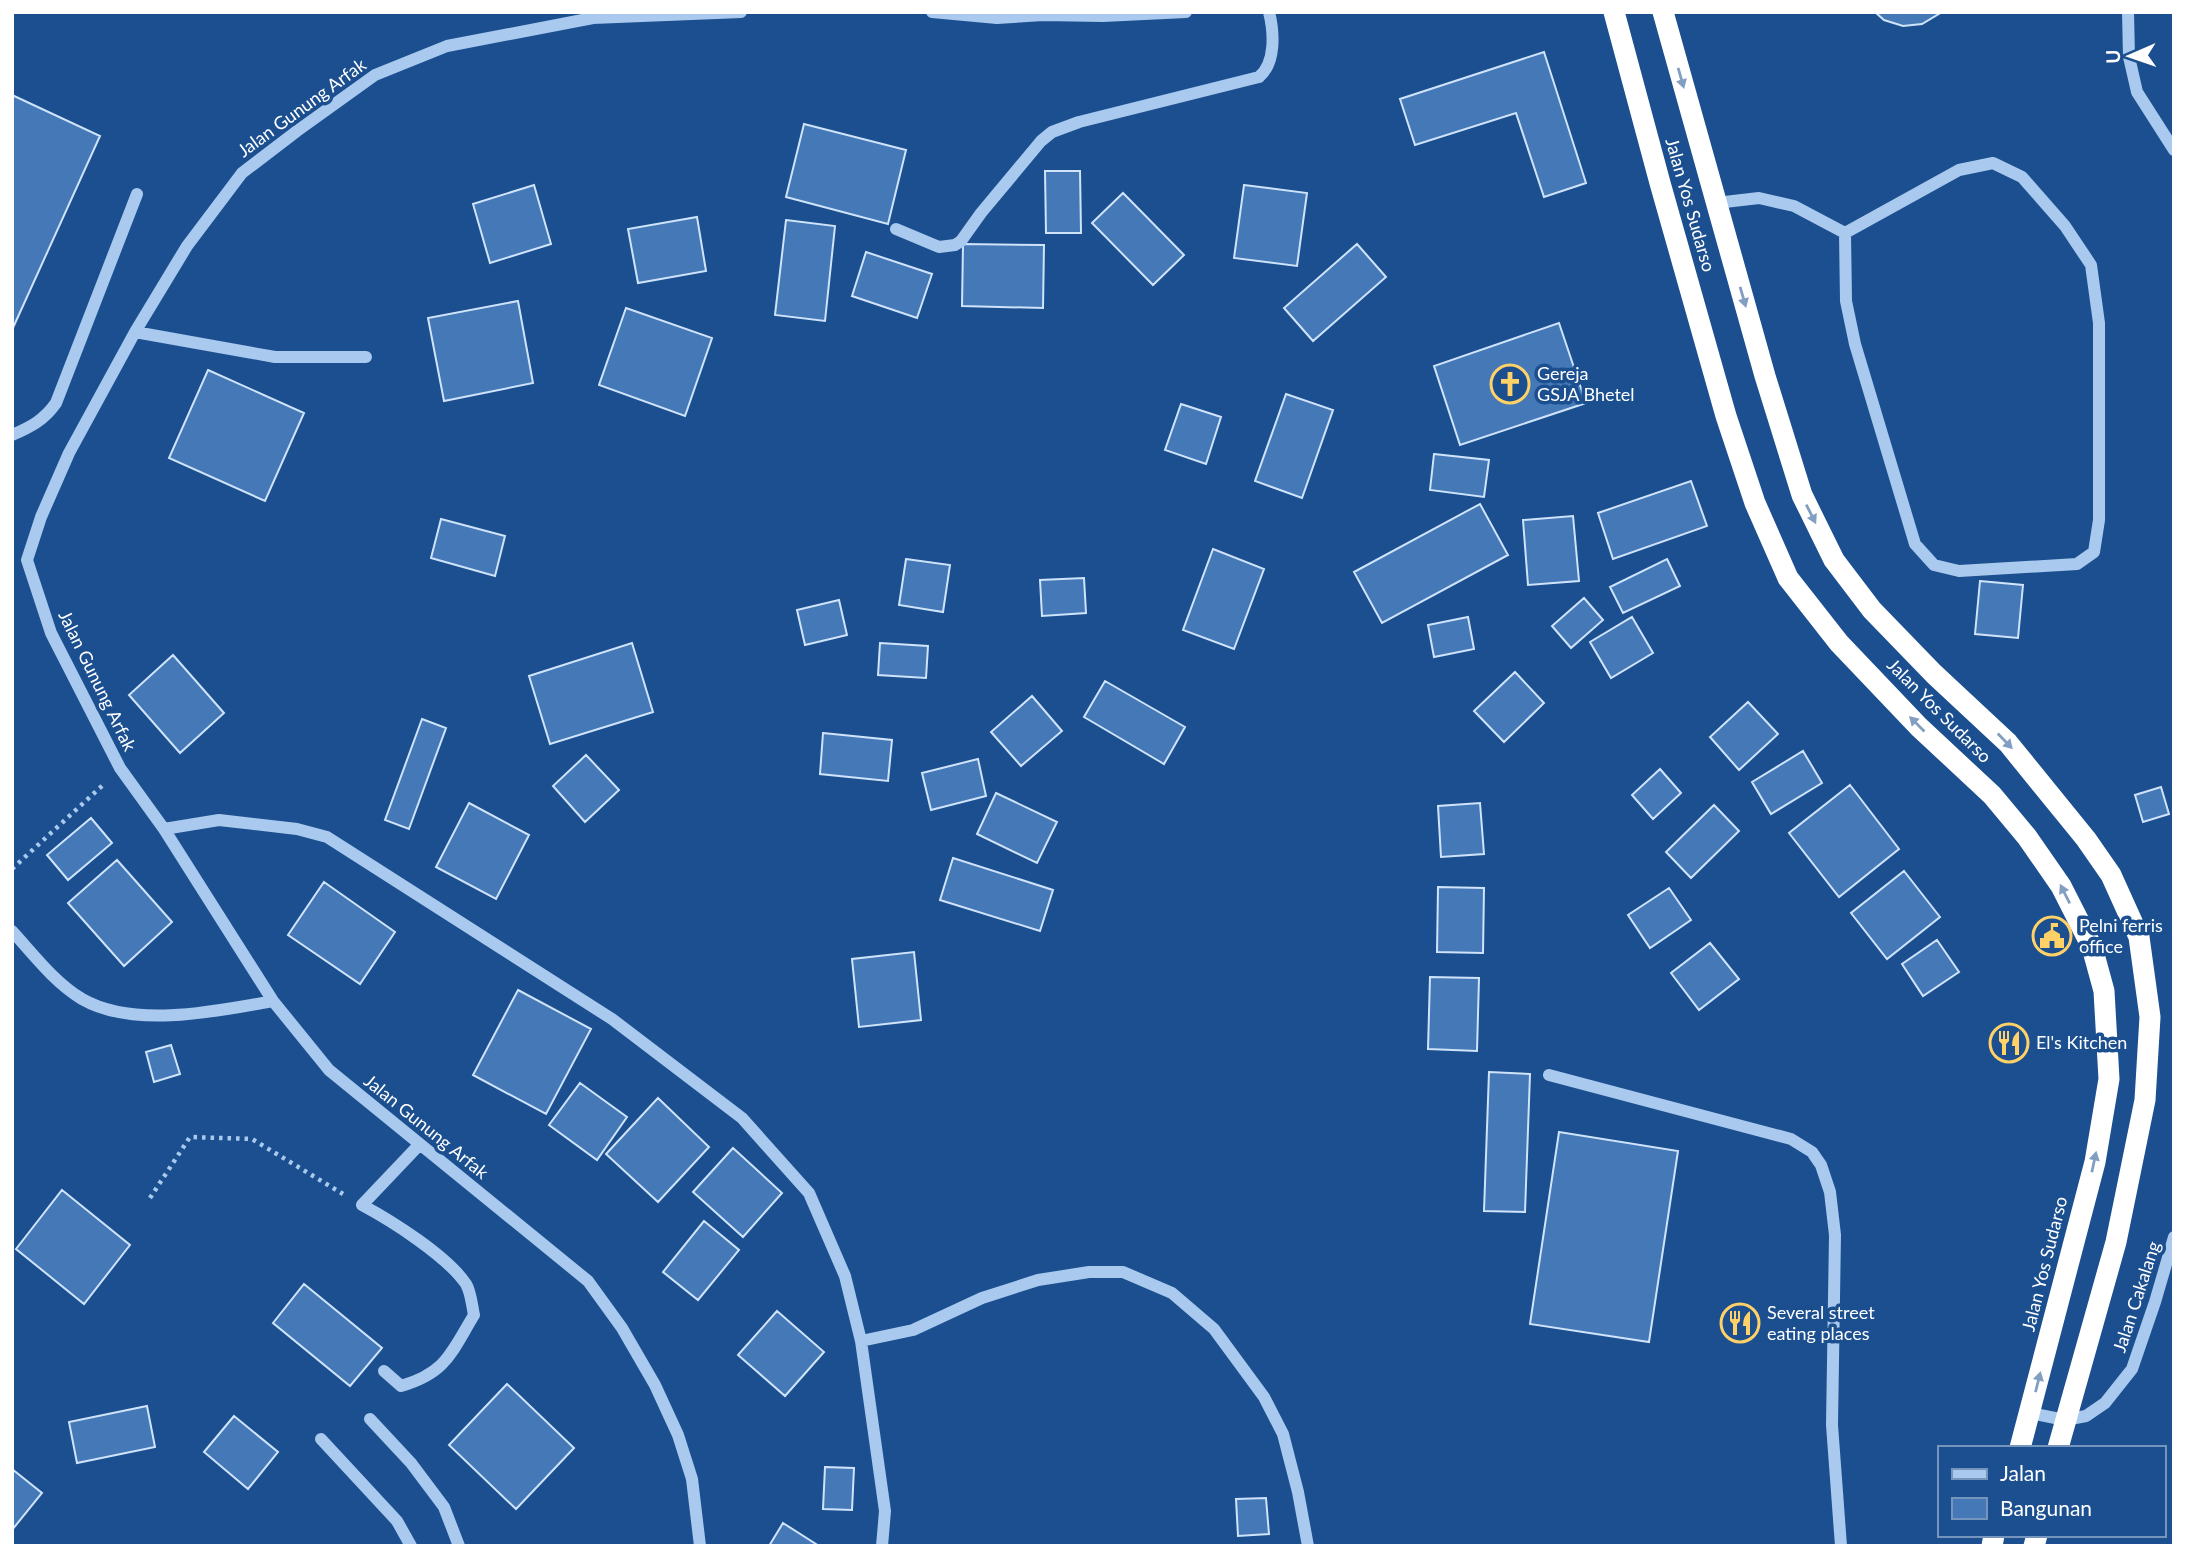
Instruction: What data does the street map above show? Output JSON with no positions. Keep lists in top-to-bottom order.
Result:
{
  "streets": {
    "highway": ["Jalan Yos Sudarso"],
    "street": ["Jalan Gunung Arfak", "Jalan Cakalang"]
  },
  "crossings": [
    ["Jalan Yos Sudarso", "Jalan Cakalang"]
  ],
  "places": {
    "church": ["Gereja GSJA Bhetel"],
    "public building": ["Pelni ferris office"],
    "restaurant": ["El's Kitchen", "Several street eating places"]
  },
  "legend": ["Jalan", "Bangunan"],
  "north": "left"
}
